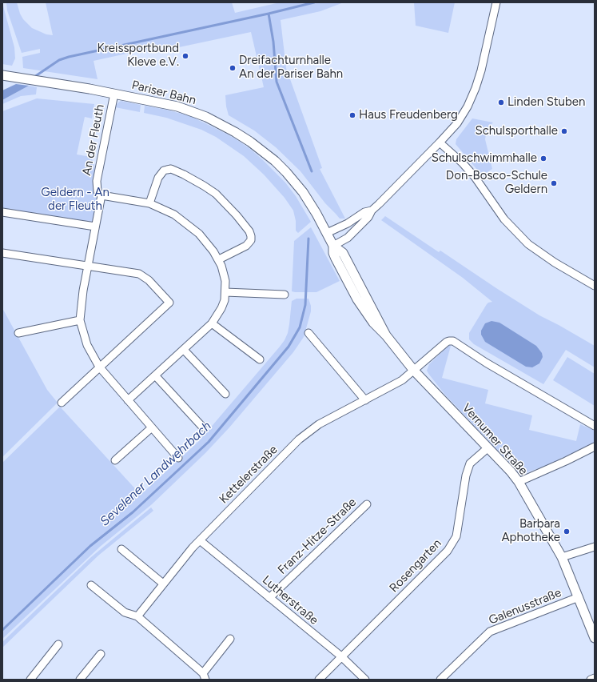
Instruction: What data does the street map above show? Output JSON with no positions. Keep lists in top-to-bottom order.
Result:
{
  "streets": {
    "street": [
      "Pariser Bahn",
      "An der Fleuth",
      "Vernumer Straße",
      "Kettelerstraße",
      "Franz-Hitze-Straße",
      "Rosengarten",
      "Lutherstraße",
      "Galenusstraße"
    ]
  },
  "crossings": [
    ["Pariser Bahn", "An der Fleuth"],
    ["Pariser Bahn", "Vernumer Straße"],
    ["Vernumer Straße", "Kettelerstraße"],
    ["Vernumer Straße", "Rosengarten"],
    ["Vernumer Straße", "Galenusstraße"],
    ["Kettelerstraße", "Lutherstraße"],
    ["Franz-Hitze-Straße", "Lutherstraße"],
    ["Rosengarten", "Lutherstraße"]
  ],
  "water": ["Sevelener Landwehrbach"],
  "parks": ["Geldern - An der Fleuth"],
  "places": [
    "Kreissportbund Kleve e.V.",
    "Dreifachturnhalle An der Pariser Bahn",
    "Linden Stuben",
    "Haus Freudenberg",
    "Schulsporthalle",
    "Schulschwimmhalle",
    "Don-Bosco-Schule Geldern",
    "Barbara Aphotheke"
  ]
}
